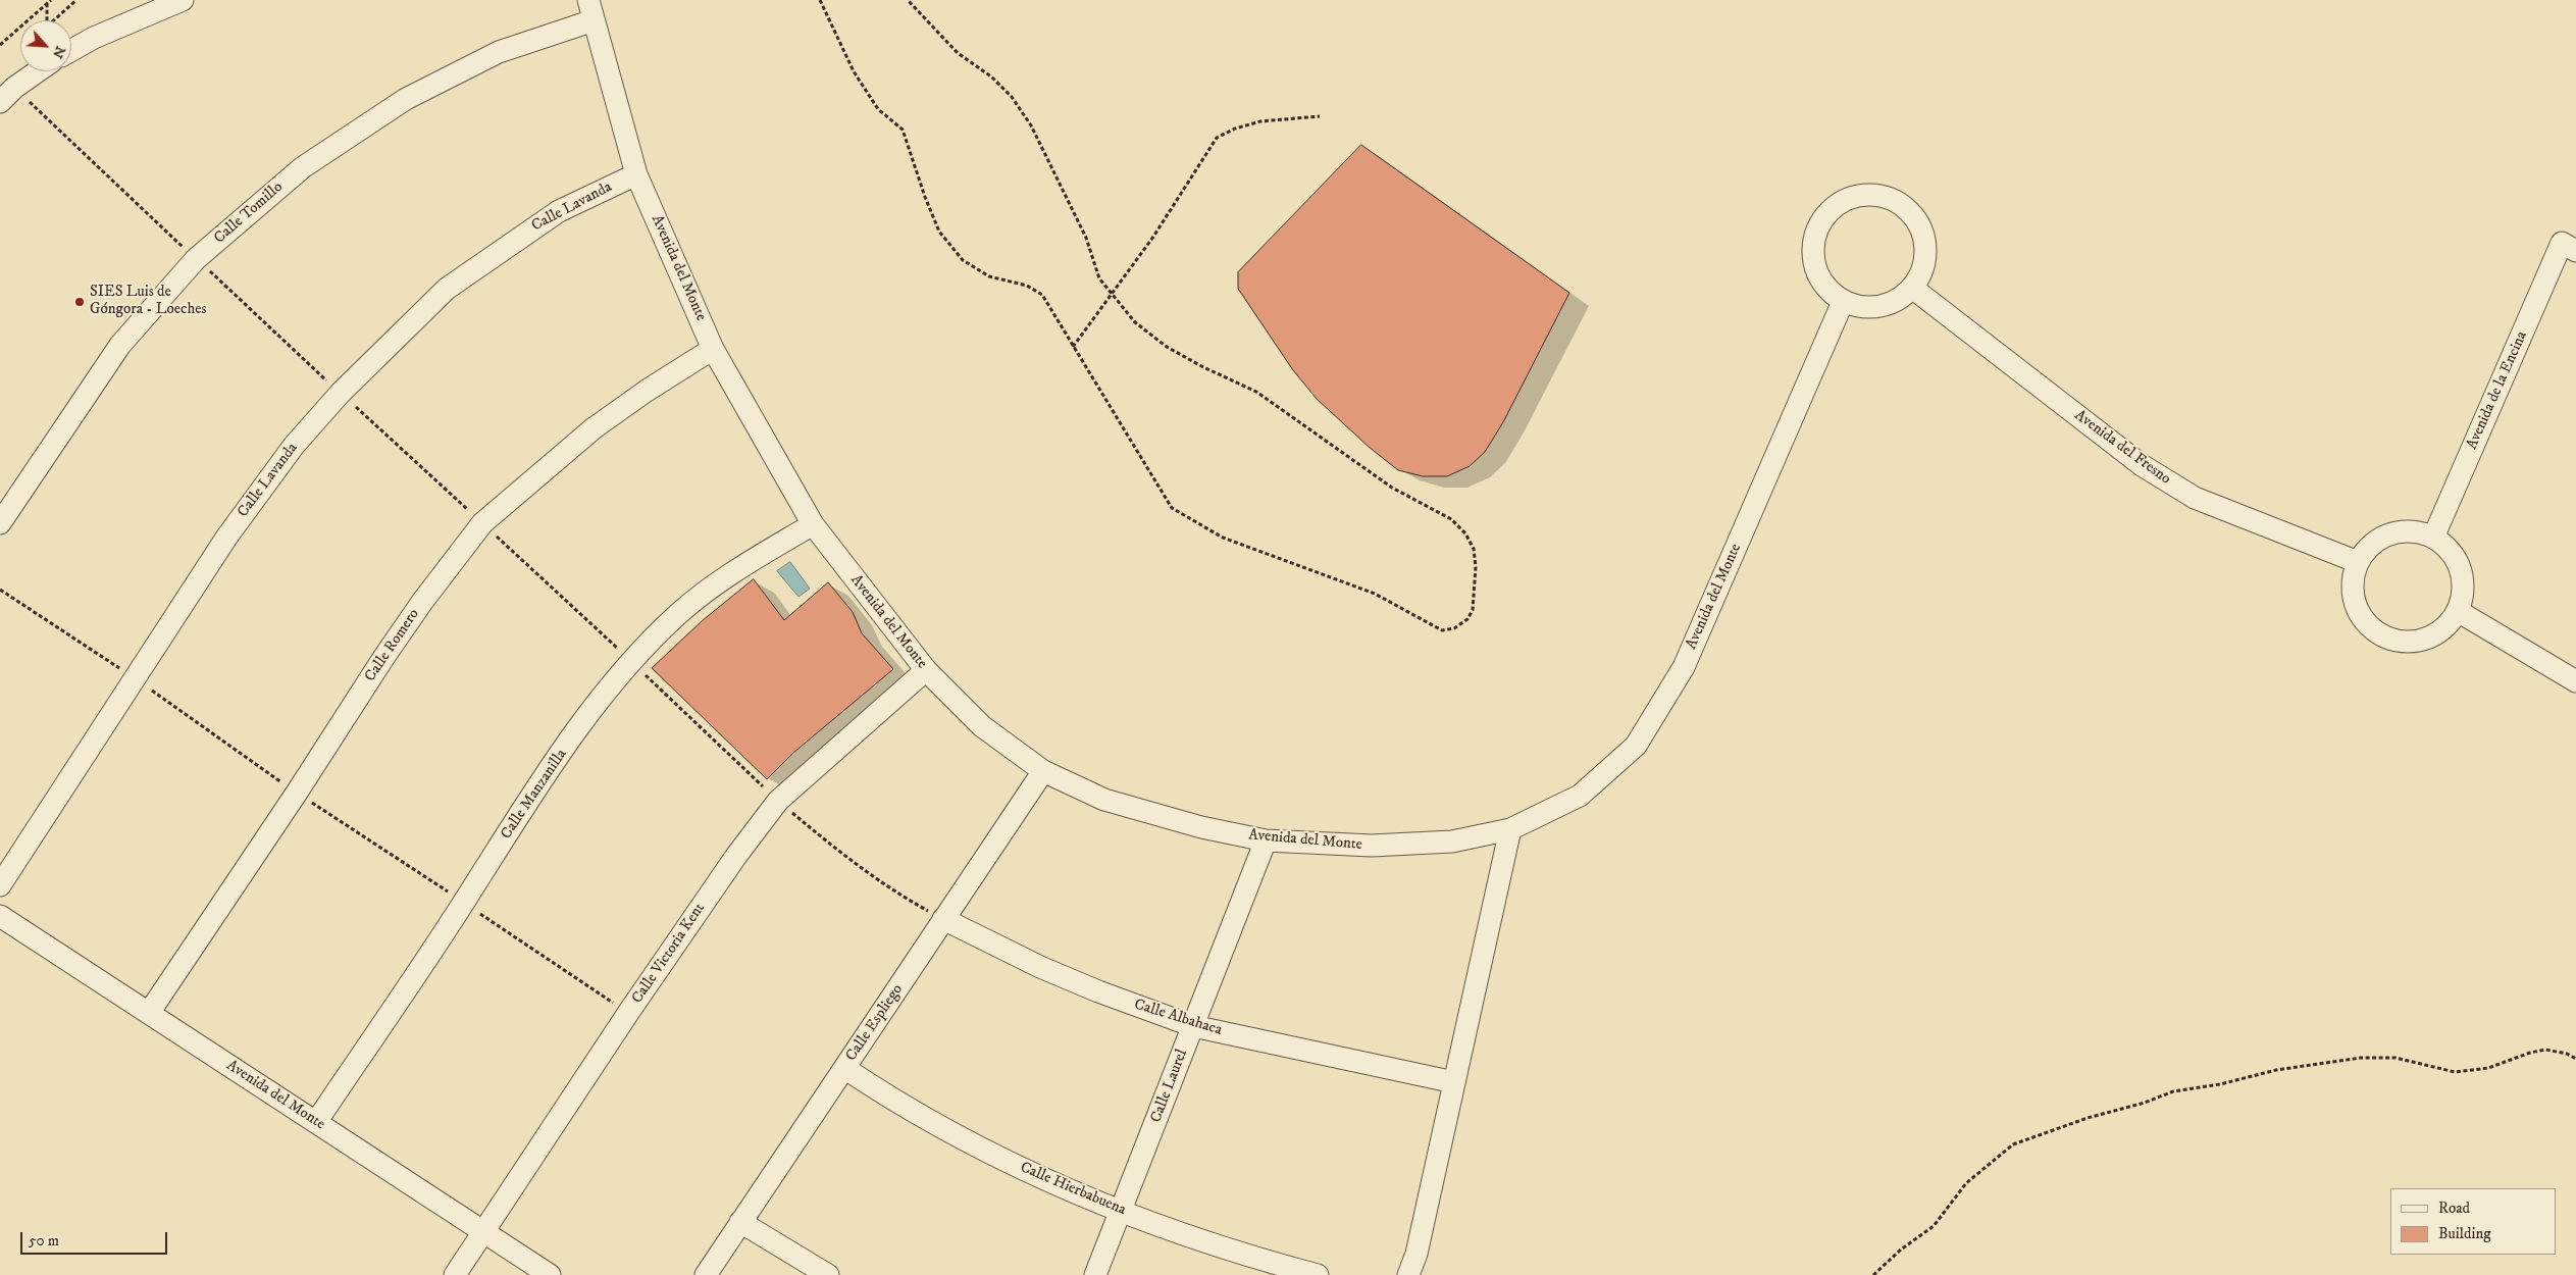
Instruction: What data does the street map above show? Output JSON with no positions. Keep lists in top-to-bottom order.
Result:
{
  "streets": {
    "street": [
      "Calle Lavanda",
      "Calle Tomillo",
      "Avenida del Monte",
      "Avenida de la Encina",
      "Avenida del Fresno",
      "Calle Romero",
      "Calle Manzanilla",
      "Calle Victoria Kent",
      "Calle Albahaca",
      "Calle Espliego",
      "Calle Laurel",
      "Calle Hierbabuena"
    ]
  },
  "crossings": [
    ["Calle Lavanda", "Avenida del Monte"],
    ["Calle Tomillo", "Avenida del Monte"],
    ["Avenida del Monte", "Avenida del Fresno"],
    ["Avenida del Monte", "Calle Romero"],
    ["Avenida del Monte", "Calle Manzanilla"],
    ["Avenida del Monte", "Calle Victoria Kent"],
    ["Avenida del Monte", "Calle Espliego"],
    ["Avenida del Monte", "Calle Laurel"],
    ["Avenida de la Encina", "Avenida del Fresno"],
    ["Calle Albahaca", "Calle Espliego"],
    ["Calle Albahaca", "Calle Laurel"],
    ["Calle Espliego", "Calle Hierbabuena"],
    ["Calle Laurel", "Calle Hierbabuena"]
  ],
  "places": ["SIES Luis de Góngora - Loeches"],
  "legend": ["Road", "Building"],
  "scale_bar": "50 m",
  "north": "bottom right"
}
